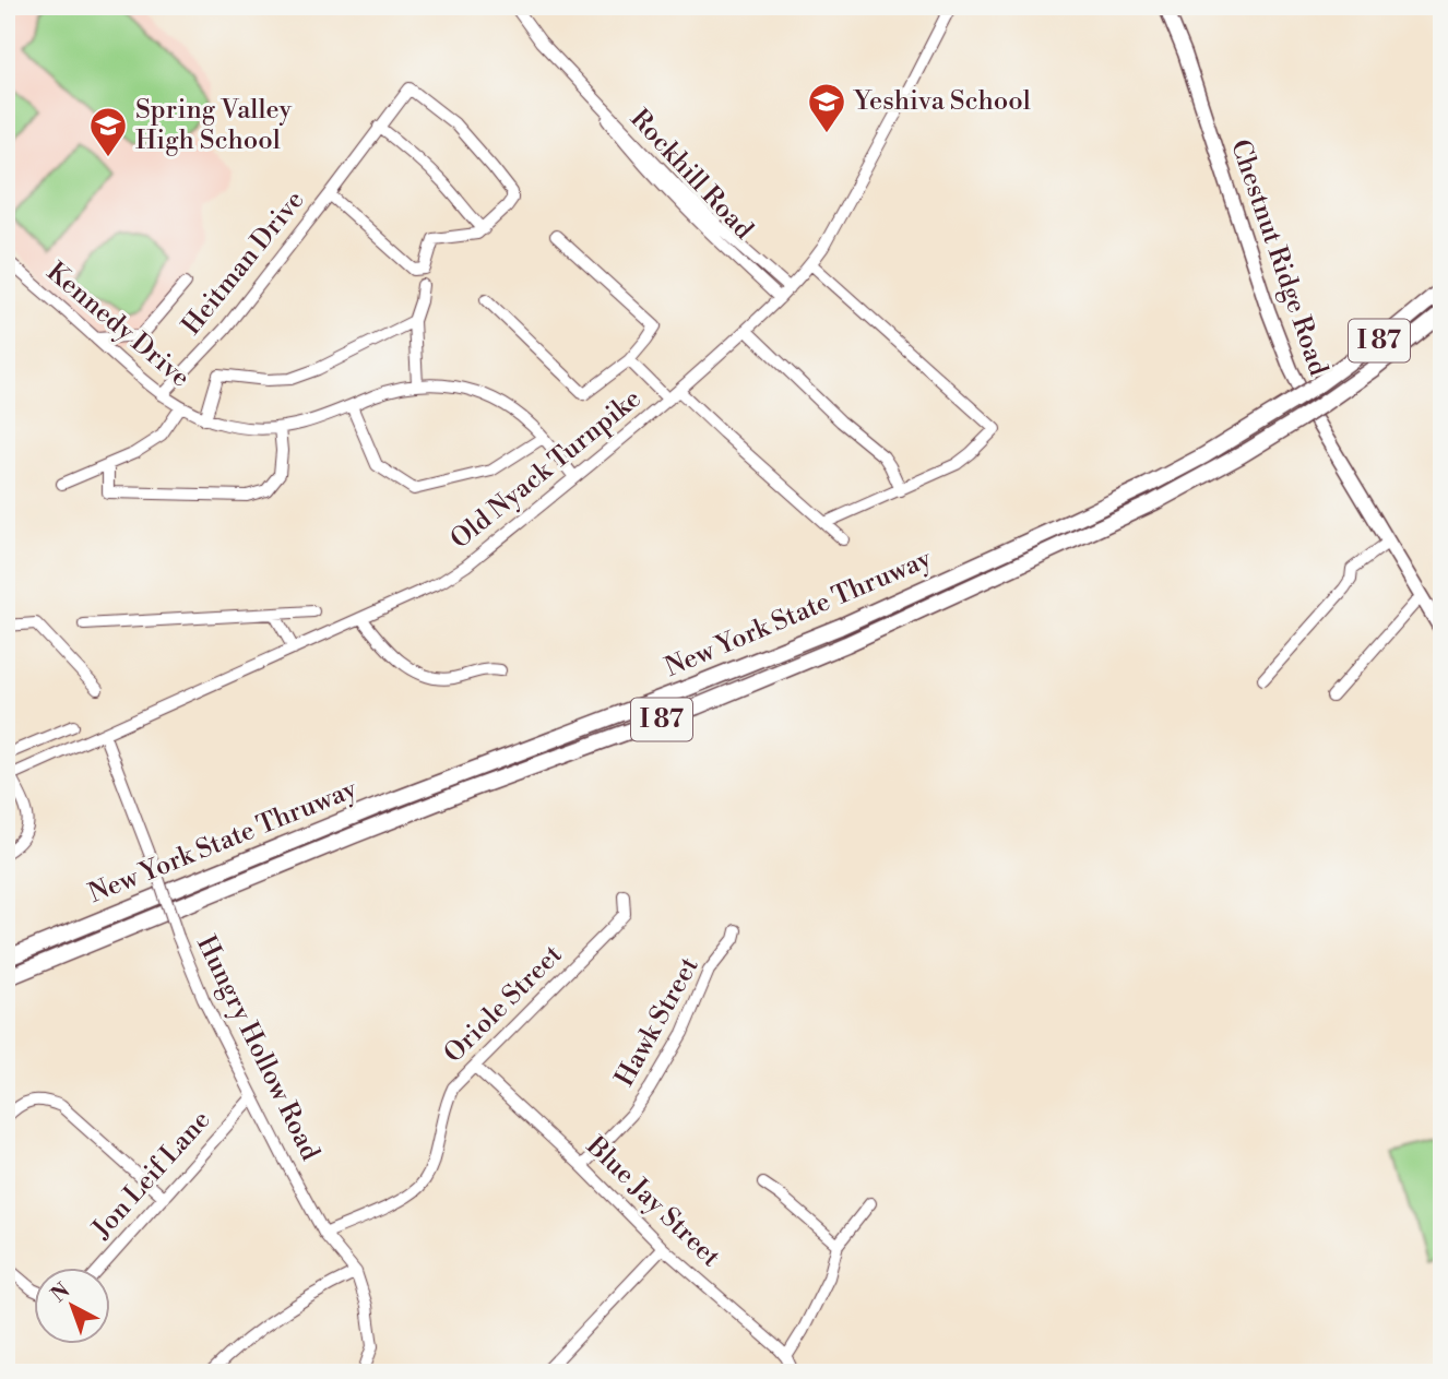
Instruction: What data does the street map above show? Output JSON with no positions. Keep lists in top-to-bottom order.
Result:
{
  "streets": {
    "highway": ["I 87", "New York State Thruway"],
    "main road": ["Chestnut Ridge Road"],
    "street": [
      "Rockhill Road",
      "Heitman Drive",
      "Kennedy Drive",
      "Old Nyack Turnpike",
      "Oriole Street",
      "Hawk Street",
      "Hungry Hollow Road",
      "Jon Leif Lane",
      "Blue Jay Street"
    ]
  },
  "crossings": [
    ["Rockhill Road", "Old Nyack Turnpike"],
    ["Heitman Drive", "Kennedy Drive"],
    ["Kennedy Drive", "Old Nyack Turnpike"],
    ["Old Nyack Turnpike", "Hungry Hollow Road"],
    ["Oriole Street", "Hungry Hollow Road"],
    ["Oriole Street", "Blue Jay Street"],
    ["Hawk Street", "Blue Jay Street"],
    ["Hungry Hollow Road", "Jon Leif Lane"]
  ],
  "places": {
    "school or university": ["Yeshiva School", "Spring Valley High School"]
  },
  "north": "top left"
}
